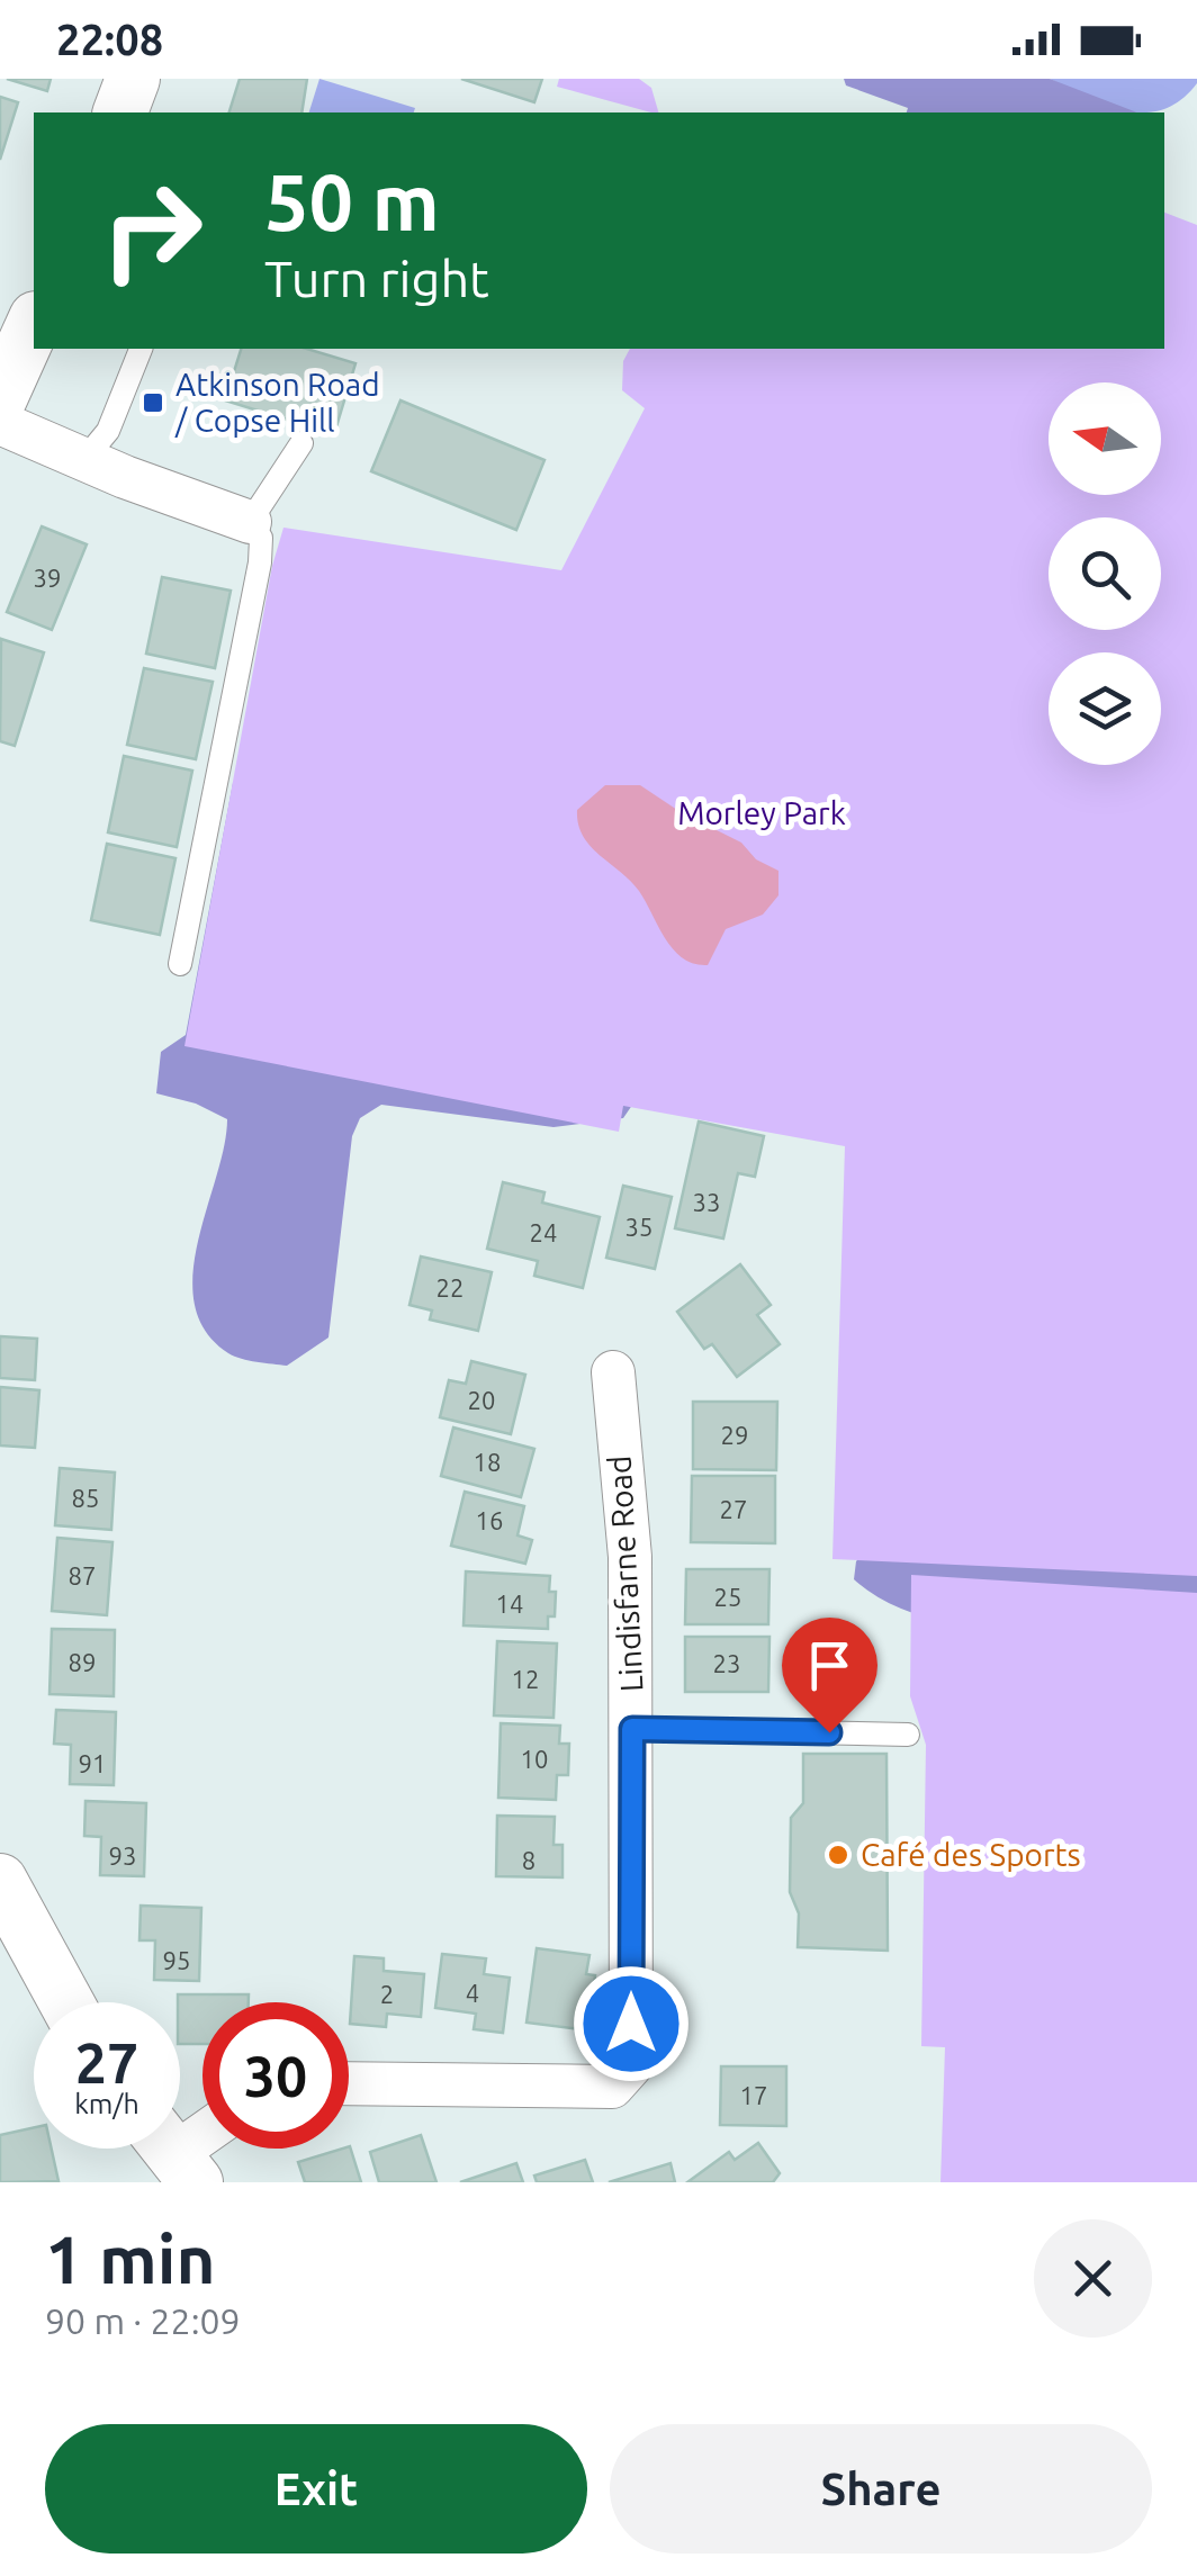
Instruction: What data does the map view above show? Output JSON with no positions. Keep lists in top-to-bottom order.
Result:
{
  "streets": {
    "street": ["Lindisfarne Road"]
  },
  "parks": ["Morley Park"],
  "places": {
    "transit": ["Atkinson Road / Copse Hill"],
    "other": ["Café des Sports"]
  },
  "house_numbers": [
    "39",
    "33",
    "35",
    "24",
    "22",
    "20",
    "29",
    "18",
    "85",
    "27",
    "16",
    "87",
    "25",
    "14",
    "89",
    "23",
    "12",
    "10",
    "91",
    "93",
    "8",
    "95",
    "4",
    "2",
    "17"
  ],
  "north": "left",
  "page": {
    "status": "22:08",
    "turn": ["50 m", "Turn right"],
    "speed": "27 km/h",
    "limit": "30",
    "heading": ["1 min", "90 m · 22:09"],
    "buttons": ["Exit", "Share"]
  }
}
